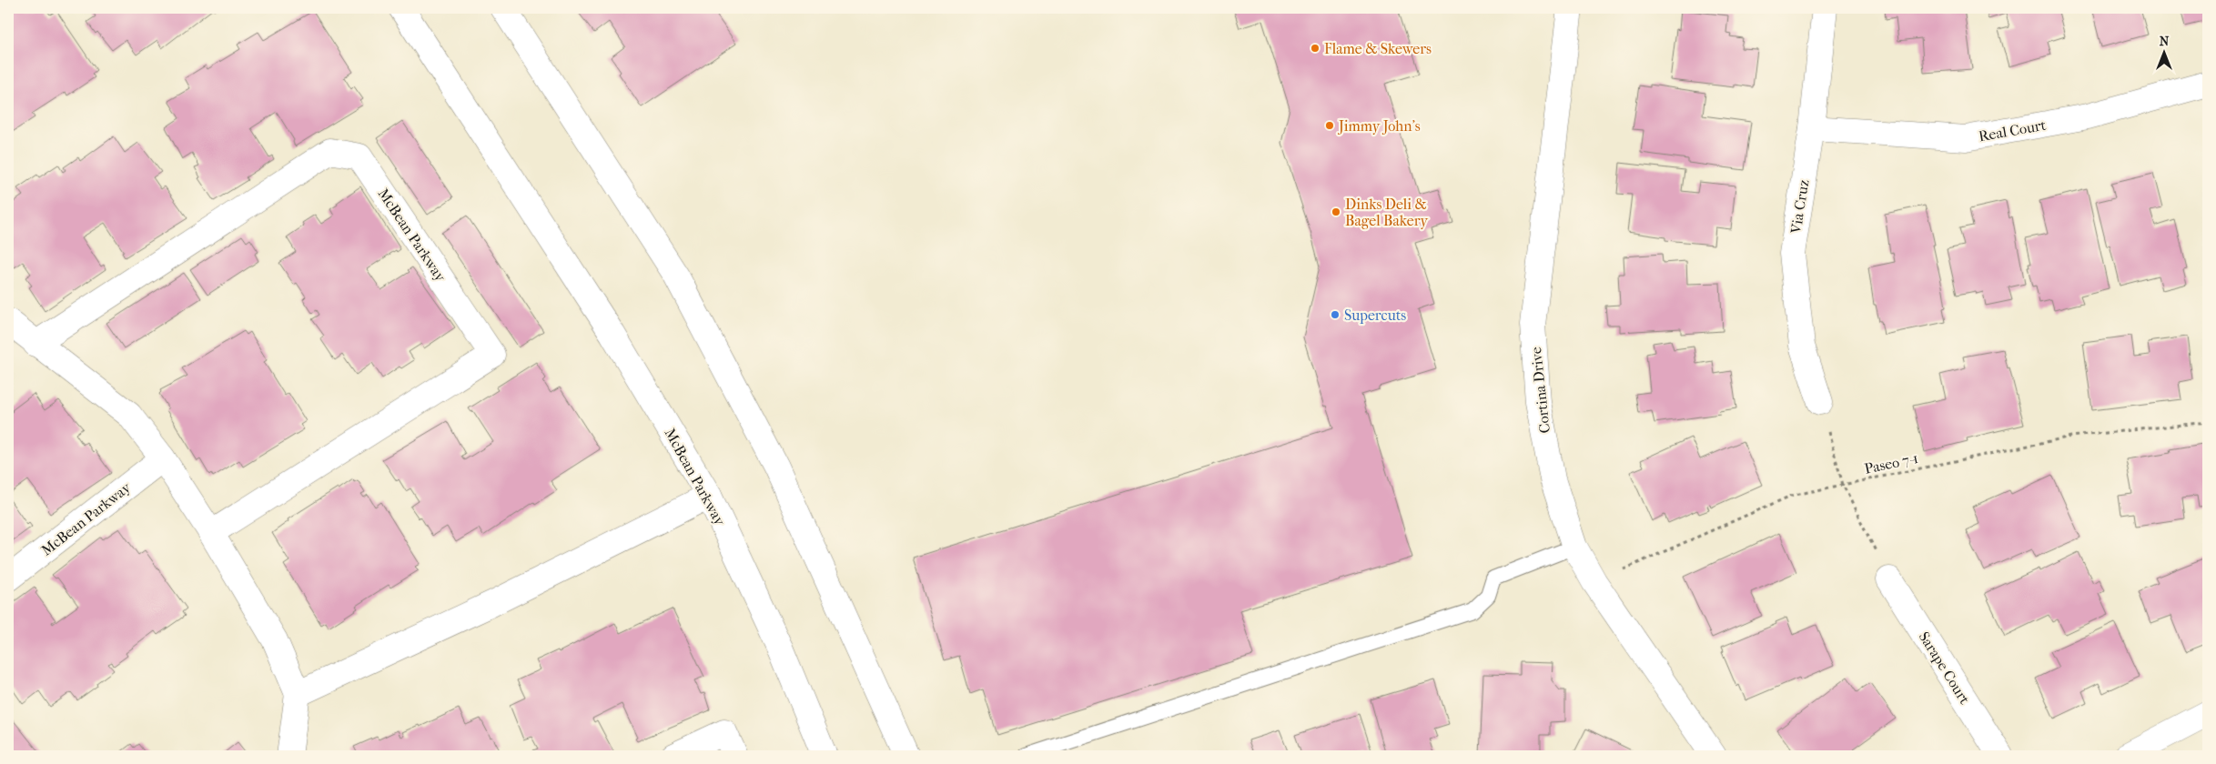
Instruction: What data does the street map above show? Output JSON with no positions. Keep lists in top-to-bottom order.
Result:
{
  "streets": {
    "street": [
      "Real Court",
      "Via Cruz",
      "McBean Parkway",
      "Cortina Drive",
      "Sarape Court"
    ],
    "path": ["Paseo 7-1"]
  },
  "crossings": [
    ["Real Court", "Via Cruz"],
    ["Cortina Drive", "Paseo 7-1"]
  ],
  "places": [
    "Flame & Skewers",
    "Jimmy John's",
    "Dinks Deli & Bagel Bakery",
    "Supercuts"
  ],
  "north": "top"
}
